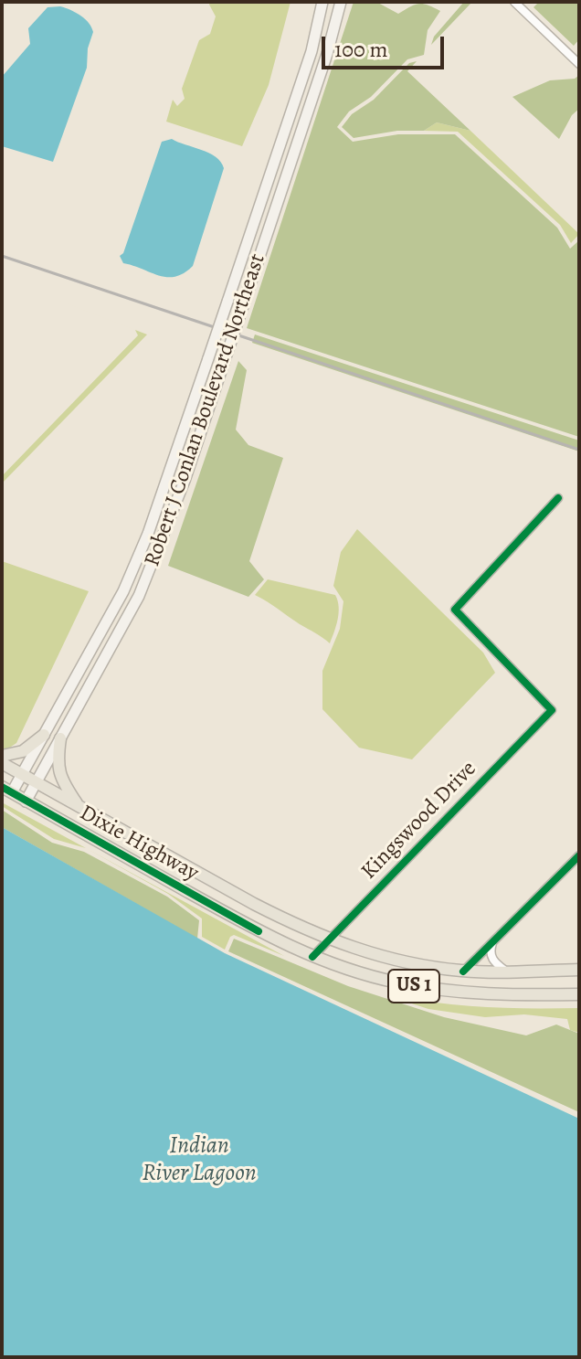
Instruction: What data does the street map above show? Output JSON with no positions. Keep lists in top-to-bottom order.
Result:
{
  "streets": {
    "main road": ["Robert J Conlan Boulevard Northeast", "Dixie Highway", "US 1"],
    "street": ["Kingswood Drive"]
  },
  "crossings": [
    ["Robert J Conlan Boulevard Northeast", "Dixie Highway"],
    ["Kingswood Drive", "Dixie Highway"]
  ],
  "water": ["Indian River Lagoon"],
  "scale_bar": "100 m"
}
